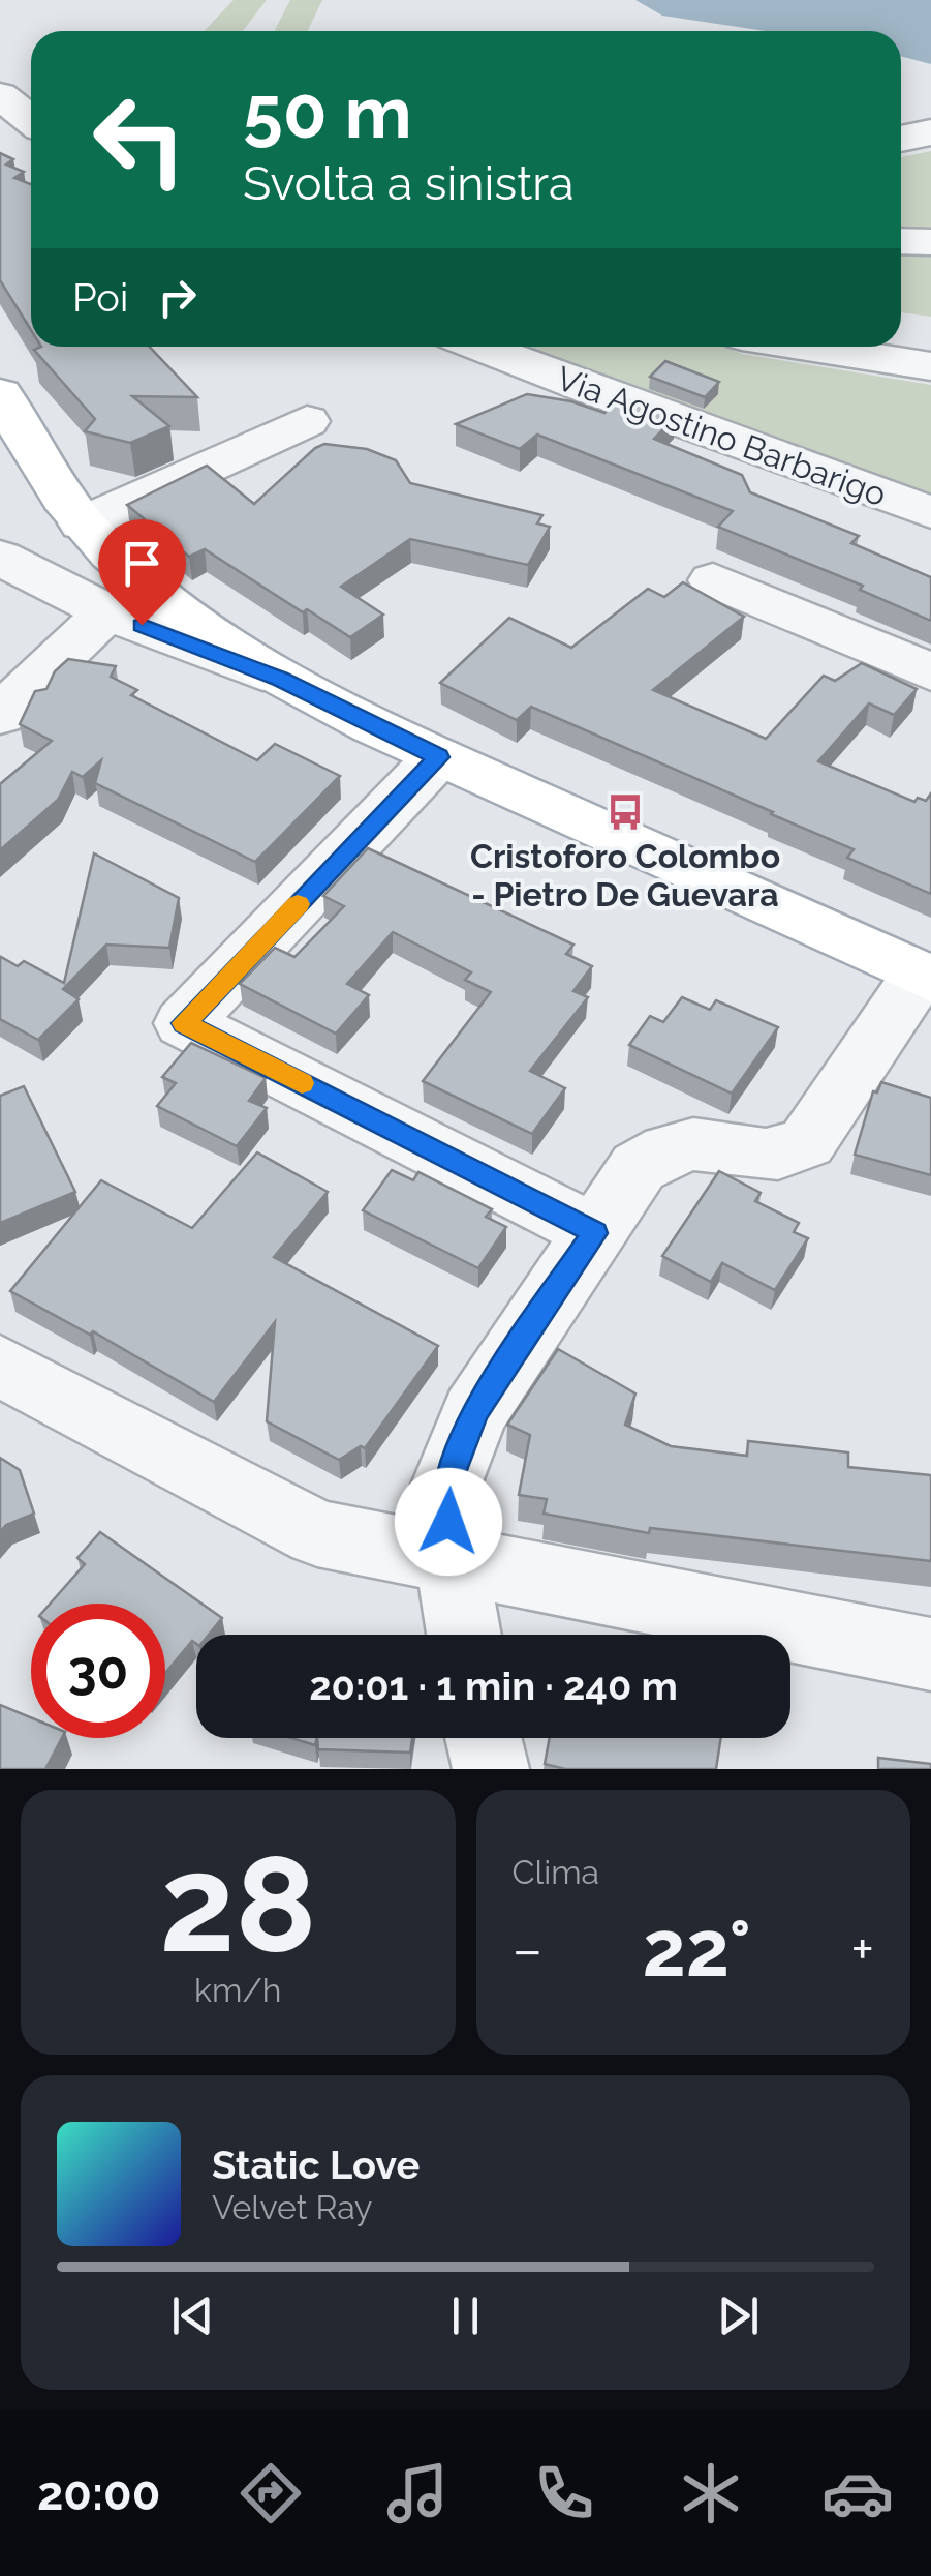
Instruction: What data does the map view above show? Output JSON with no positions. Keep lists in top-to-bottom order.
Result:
{
  "streets": {
    "street": ["Via Agostino Barbarigo"]
  },
  "places": {
    "bus stop": ["Cristoforo Colombo - Pietro De Guevara"]
  },
  "page": {
    "turn": ["50 m", "Svolta a sinistra"],
    "then": "Poi",
    "limit": "30",
    "trip": "20:01 · 1 min · 240 m",
    "tile": [
      ["28", "km/h"],
      "Clima"
    ],
    "heat": ["−", "22°", "+"],
    "song": ["Static Love", "Velvet Ray"],
    "tabs": "20:00"
  }
}
